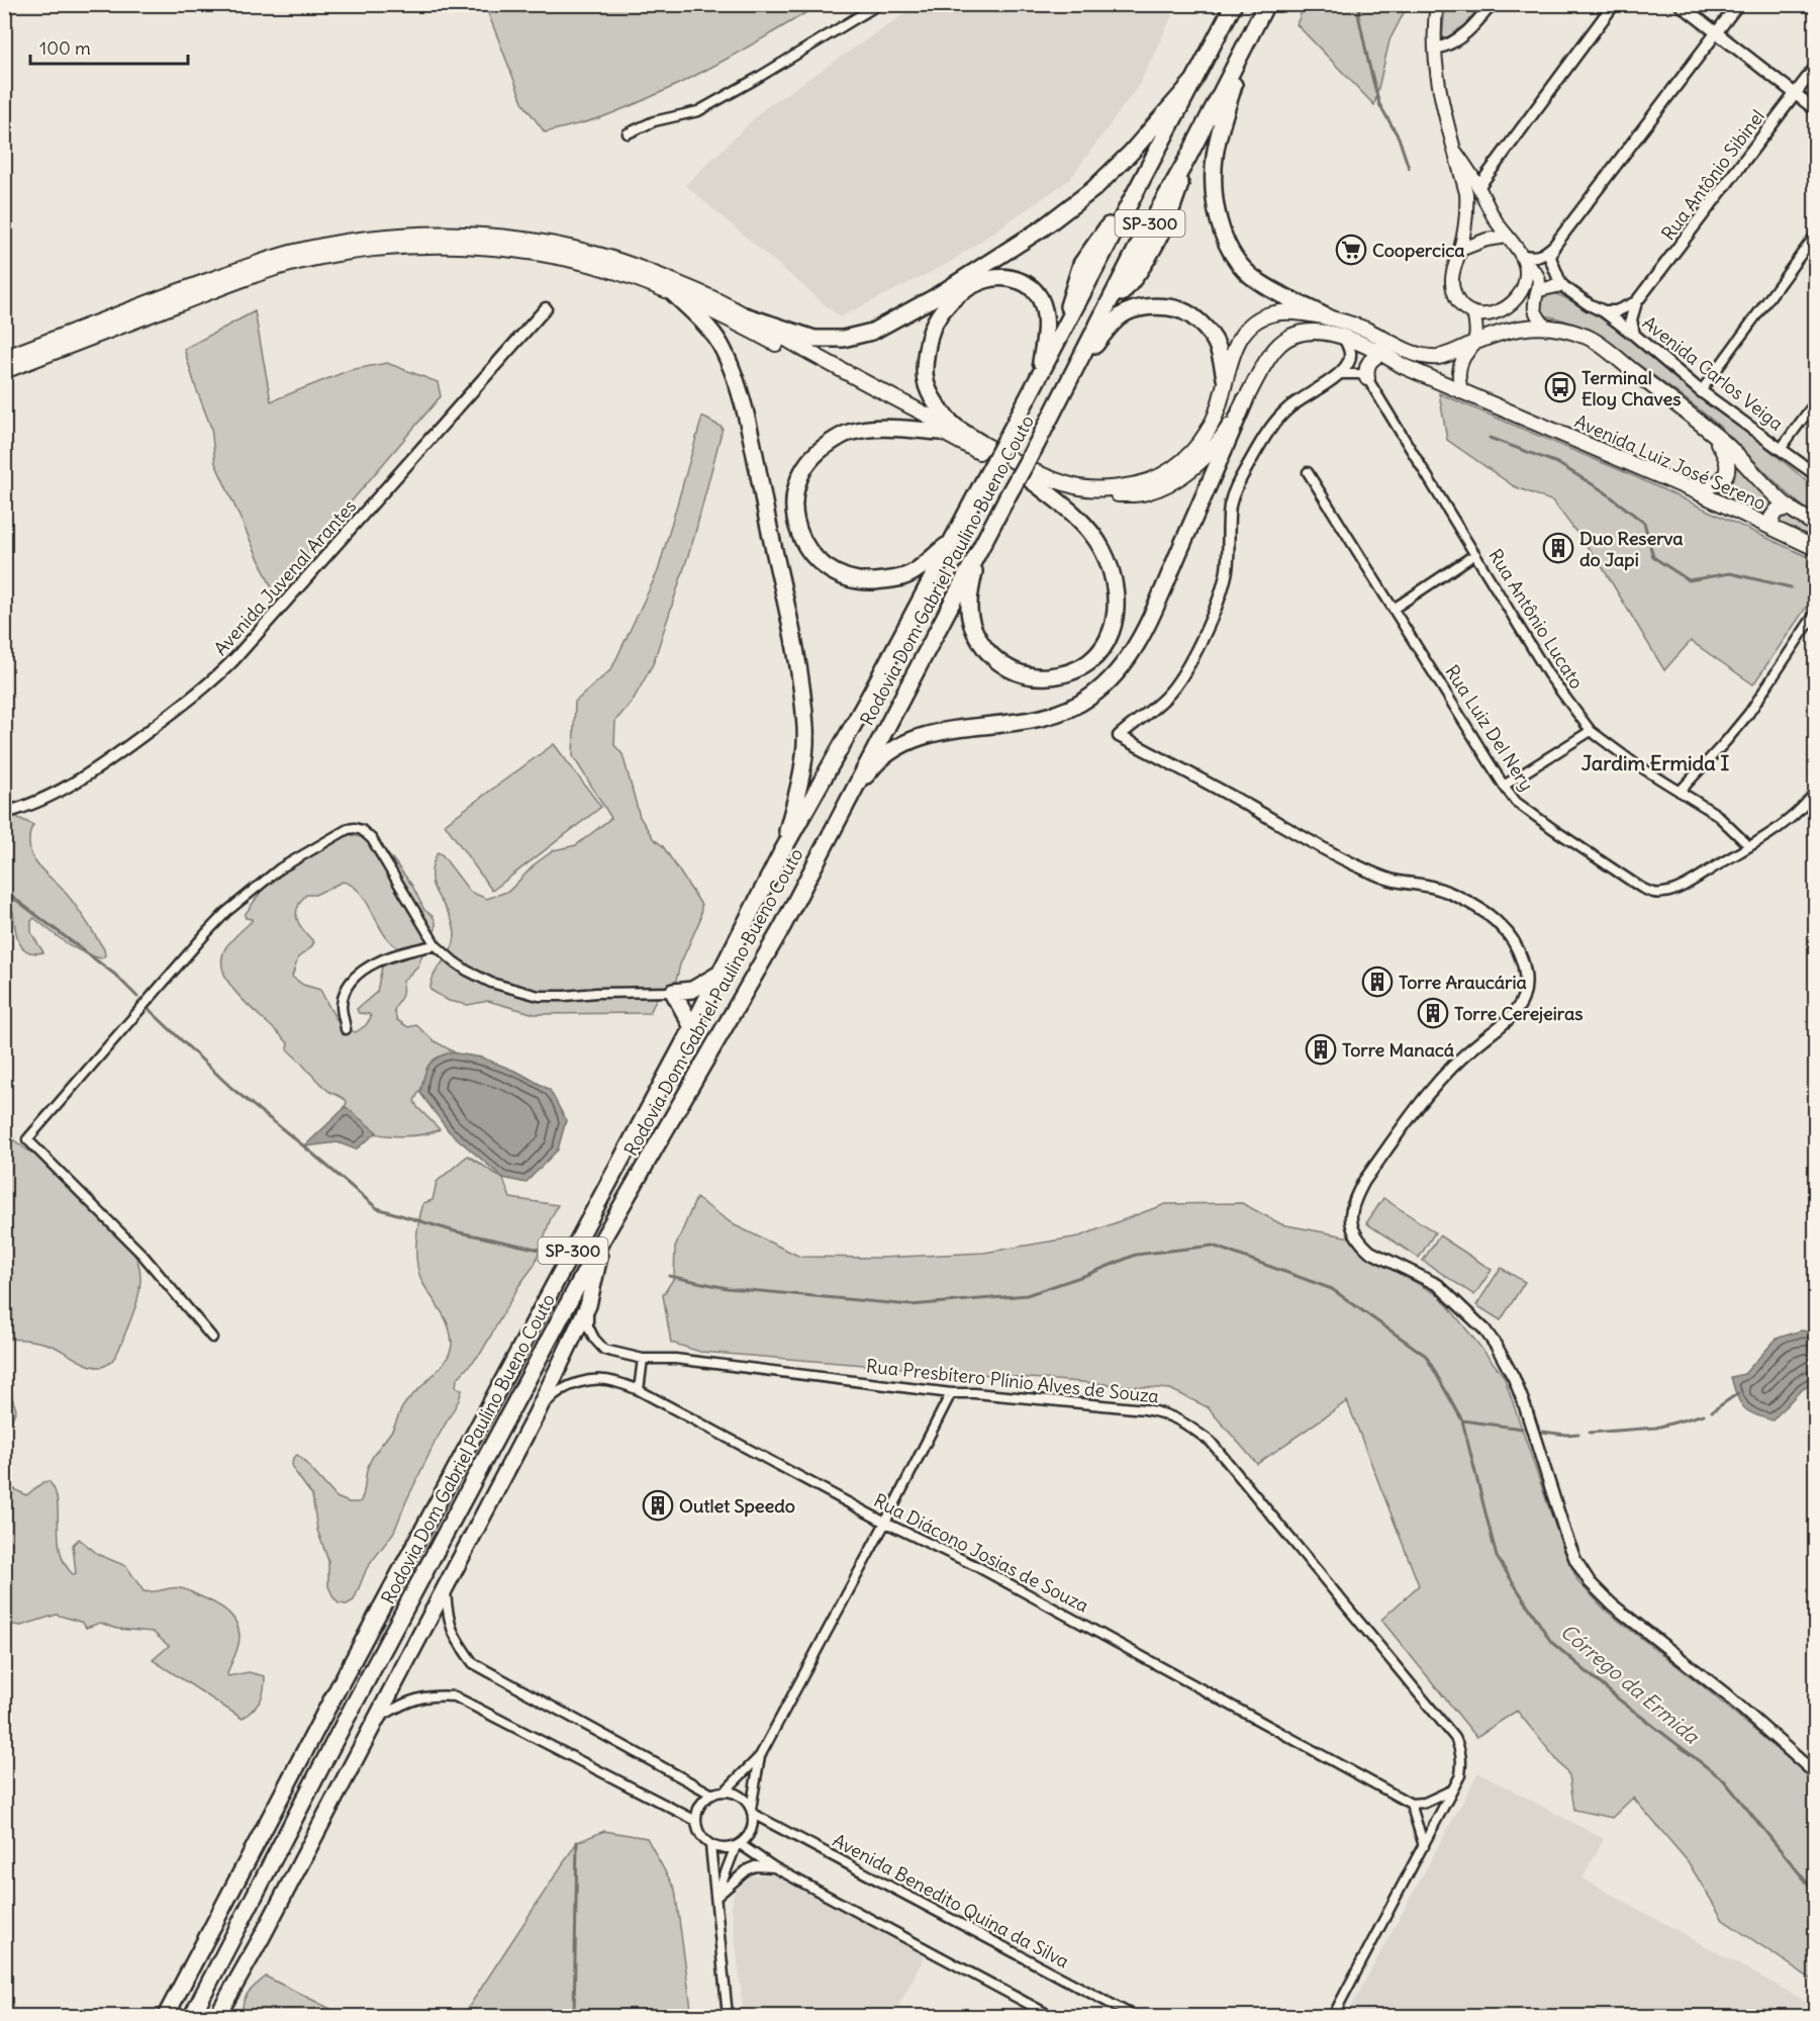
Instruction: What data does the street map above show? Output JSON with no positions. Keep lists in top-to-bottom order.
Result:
{
  "streets": {
    "highway": ["SP-300", "Rodovia Dom Gabriel Paulino Bueno Couto"],
    "main road": ["Avenida Luiz José Sereno"],
    "street": [
      "Rua Antônio Sibinel",
      "Avenida Carlos Veiga",
      "Avenida Juvenal Arantes",
      "Rua Antônio Lucato",
      "Rua Luiz Del Nery",
      "Rua Presbítero Plínio Alves de Souza",
      "Rua Diácono Josias de Souza",
      "Avenida Benedito Quina da Silva"
    ]
  },
  "crossings": [
    ["Rua Antônio Lucato", "Rua Luiz Del Nery"]
  ],
  "districts": ["Jardim Ermida I"],
  "water": ["Córrego da Ermida"],
  "places": {
    "supermarket": ["Coopercica"],
    "bus stop": ["Terminal Eloy Chaves"],
    "building": [
      "Duo Reserva do Japi",
      "Torre Araucária",
      "Torre Cerejeiras",
      "Torre Manacá",
      "Outlet Speedo"
    ]
  },
  "scale_bar": "100 m"
}
